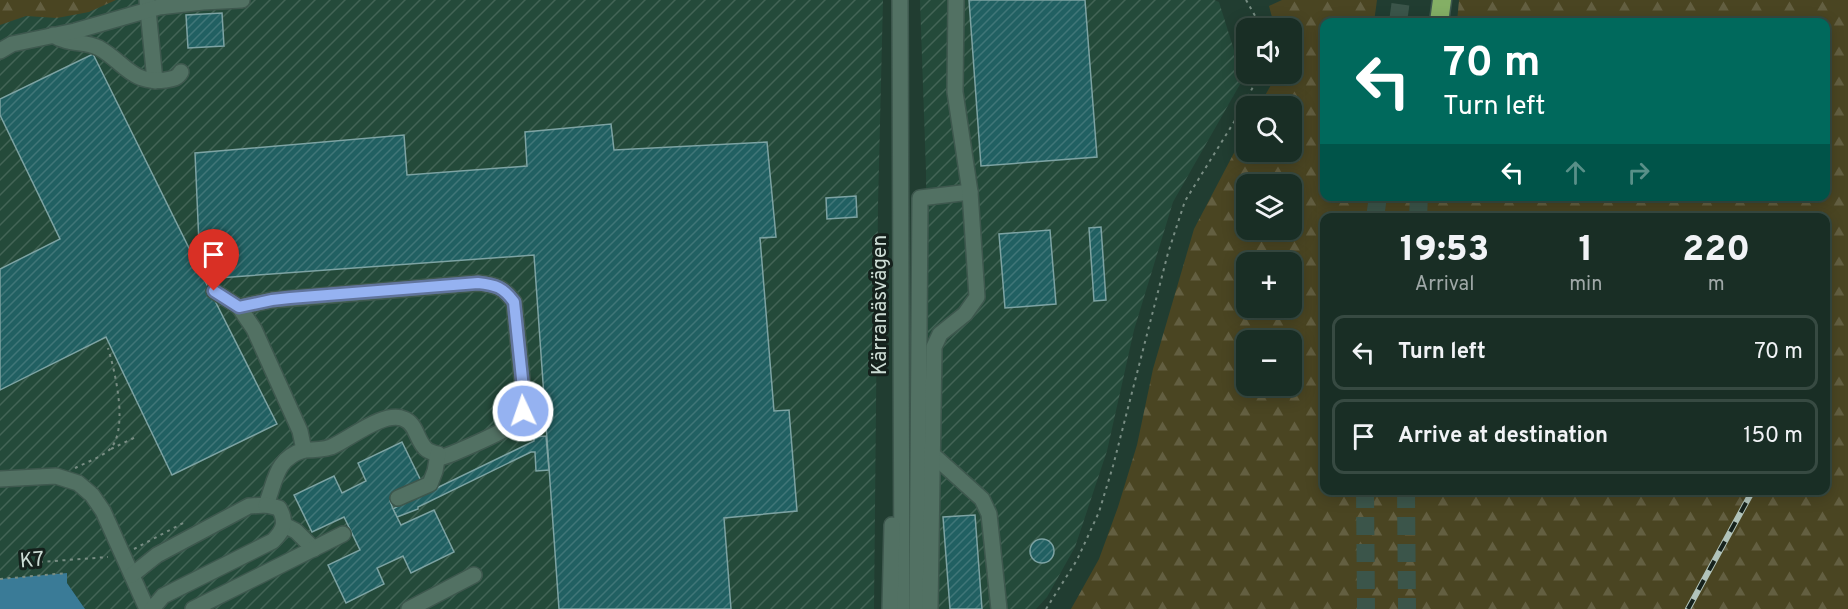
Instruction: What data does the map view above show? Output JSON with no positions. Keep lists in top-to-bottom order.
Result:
{
  "streets": {
    "street": ["Kärranäsvägen"],
    "path": ["K7"]
  },
  "page": {
    "map_buttons": ["+", "−"],
    "turn": ["70 m", "Turn left"],
    "eta": [
      "19:53",
      "Arrival",
      "1",
      "min",
      "220",
      "m"
    ],
    "list": [
      {
        "name": "Turn left",
        "value": "70 m"
      },
      {
        "name": "Arrive at destination",
        "value": "150 m"
      }
    ]
  }
}
